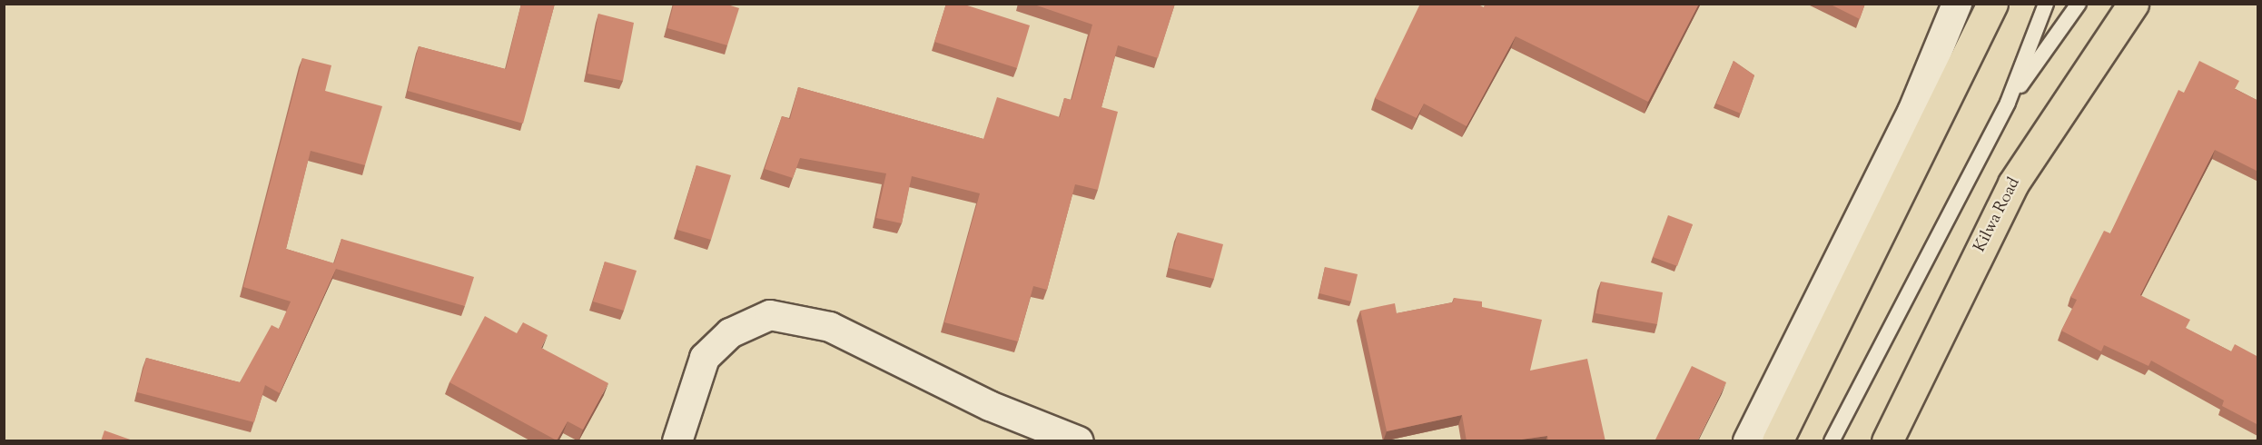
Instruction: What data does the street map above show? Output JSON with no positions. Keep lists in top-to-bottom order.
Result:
{
  "streets": {
    "highway": ["Kilwa Road"]
  }
}
